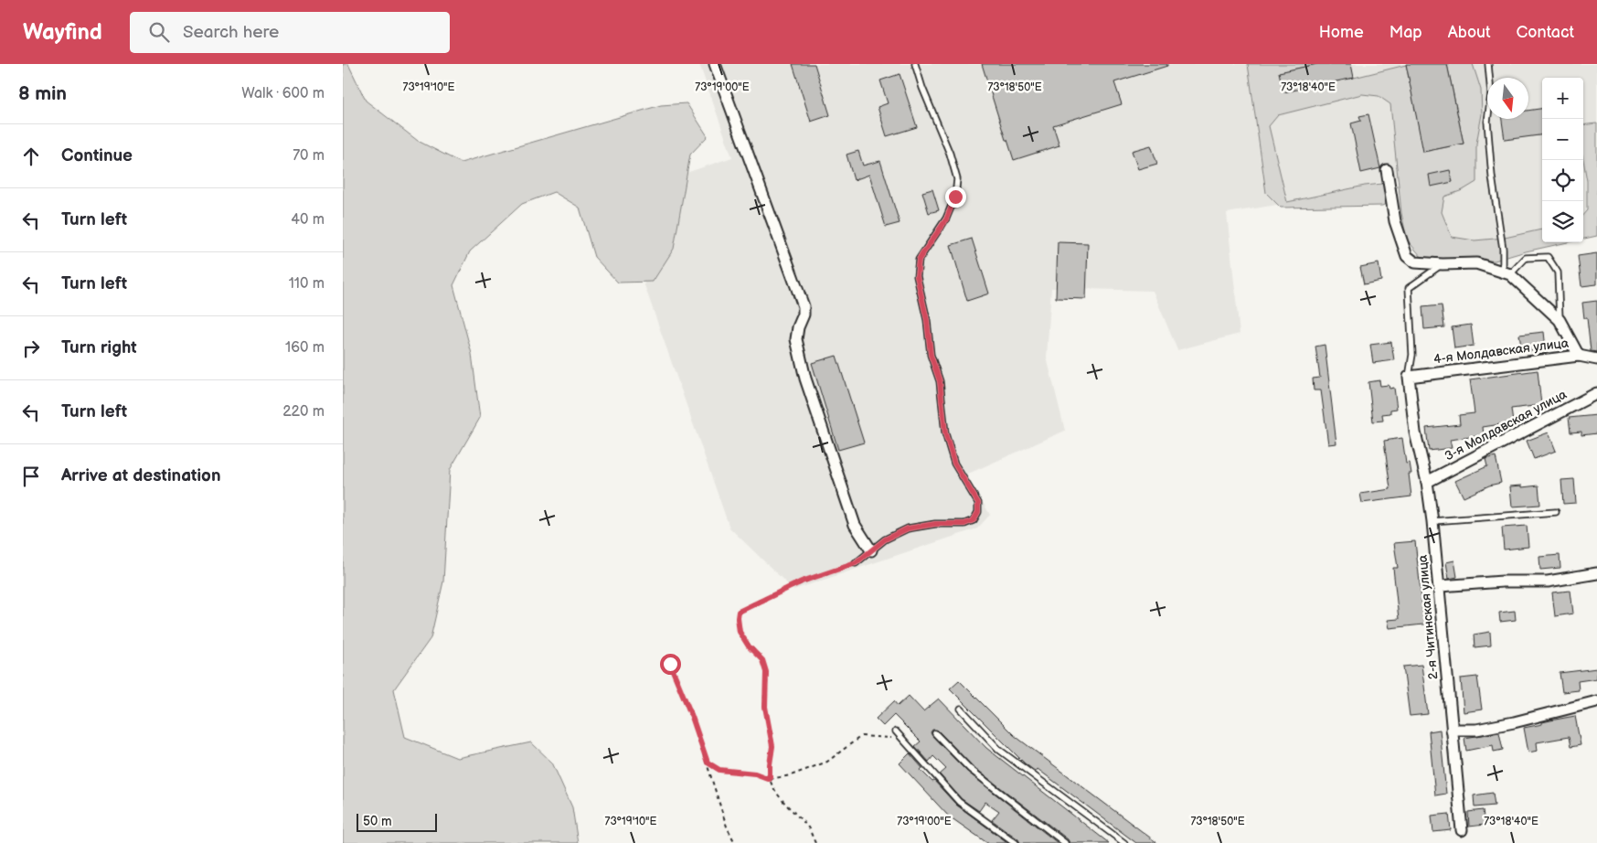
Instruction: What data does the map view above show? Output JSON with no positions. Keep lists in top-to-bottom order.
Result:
{
  "streets": {
    "street": ["4-я Молдавская улица", "3-я Молдавская улица", "2-я Читинская улица"]
  },
  "crossings": [
    ["4-я Молдавская улица", "2-я Читинская улица"],
    ["3-я Молдавская улица", "2-я Читинская улица"]
  ],
  "scale_bar": "50 m",
  "north": "bottom",
  "page": {
    "header": "Wayfind",
    "search": "Search here",
    "nav": [
      "Home",
      "Map",
      "About",
      "Contact"
    ],
    "heading": ["8 min", "Walk · 600 m"],
    "map_buttons": ["+", "−"],
    "list": [
      ["Continue", "70 m"],
      ["Turn left", "40 m"],
      ["Turn left", "110 m"],
      ["Turn right", "160 m"],
      ["Turn left", "220 m"],
      "Arrive at destination"
    ],
    "scale": "50 m"
  },
  "coordinates": [
    "73°19'10\"E",
    "73°19'00\"E",
    "73°18'50\"E",
    "73°18'40\"E"
  ]
}
